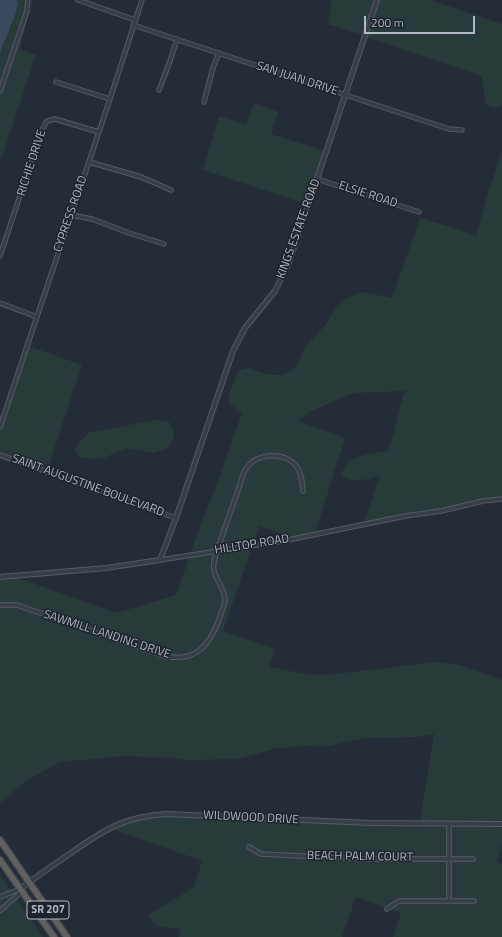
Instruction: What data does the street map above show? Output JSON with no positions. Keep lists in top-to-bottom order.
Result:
{
  "streets": {
    "highway": ["SR 207"],
    "street": [
      "SAN JUAN DRIVE",
      "RICHIE DRIVE",
      "ELSIE ROAD",
      "CYPRESS ROAD",
      "KINGS ESTATE ROAD",
      "SAINT AUGUSTINE BOULEVARD",
      "HILLTOP ROAD",
      "SAWMILL LANDING DRIVE",
      "WILDWOOD DRIVE",
      "BEACH PALM COURT"
    ]
  },
  "crossings": [
    ["SAN JUAN DRIVE", "CYPRESS ROAD"],
    ["SAN JUAN DRIVE", "KINGS ESTATE ROAD"],
    ["RICHIE DRIVE", "CYPRESS ROAD"],
    ["ELSIE ROAD", "KINGS ESTATE ROAD"],
    ["KINGS ESTATE ROAD", "SAINT AUGUSTINE BOULEVARD"],
    ["KINGS ESTATE ROAD", "HILLTOP ROAD"],
    ["HILLTOP ROAD", "SAWMILL LANDING DRIVE"],
    ["WILDWOOD DRIVE", "SR 207"]
  ],
  "scale_bar": "200 m"
}
